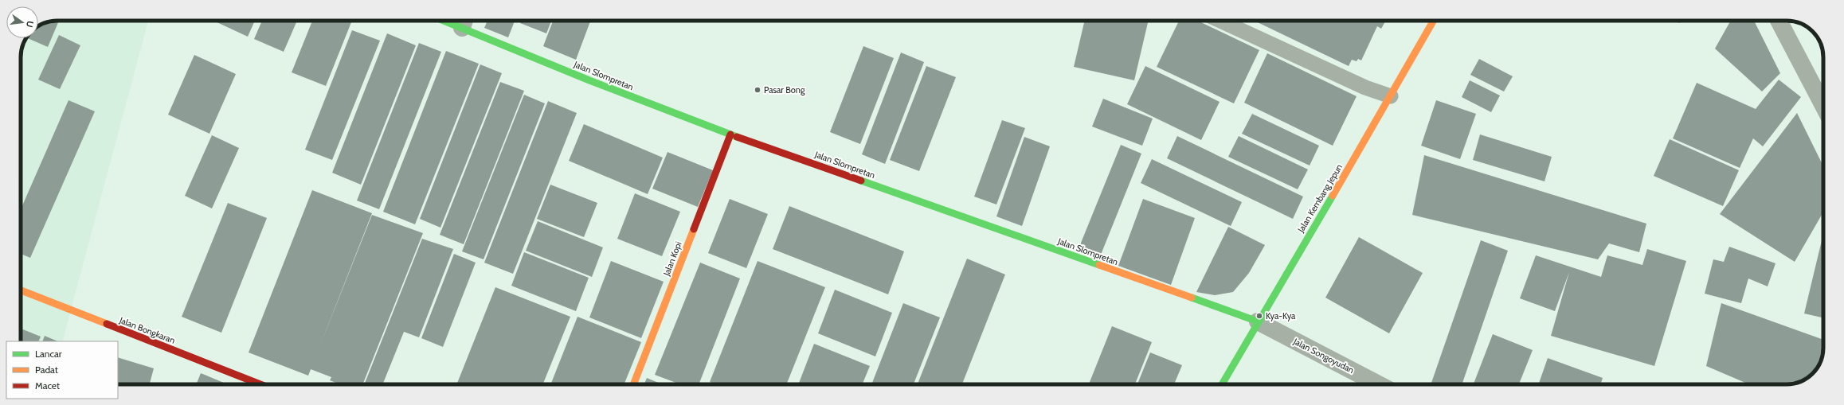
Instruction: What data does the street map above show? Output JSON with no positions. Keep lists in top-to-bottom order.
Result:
{
  "streets": {
    "street": [
      "Jalan Slompretan",
      "Jalan Kembang Jepun",
      "Jalan Kopi",
      "Jalan Bongkaran",
      "Jalan Songoyudan"
    ]
  },
  "crossings": [
    ["Jalan Slompretan", "Jalan Kembang Jepun"],
    ["Jalan Slompretan", "Jalan Kopi"],
    ["Jalan Slompretan", "Jalan Songoyudan"],
    ["Jalan Kembang Jepun", "Jalan Songoyudan"]
  ],
  "places": ["Pasar Bong", "Kya-Kya"],
  "legend": ["Lancar", "Padat", "Macet"],
  "north": "right"
}
